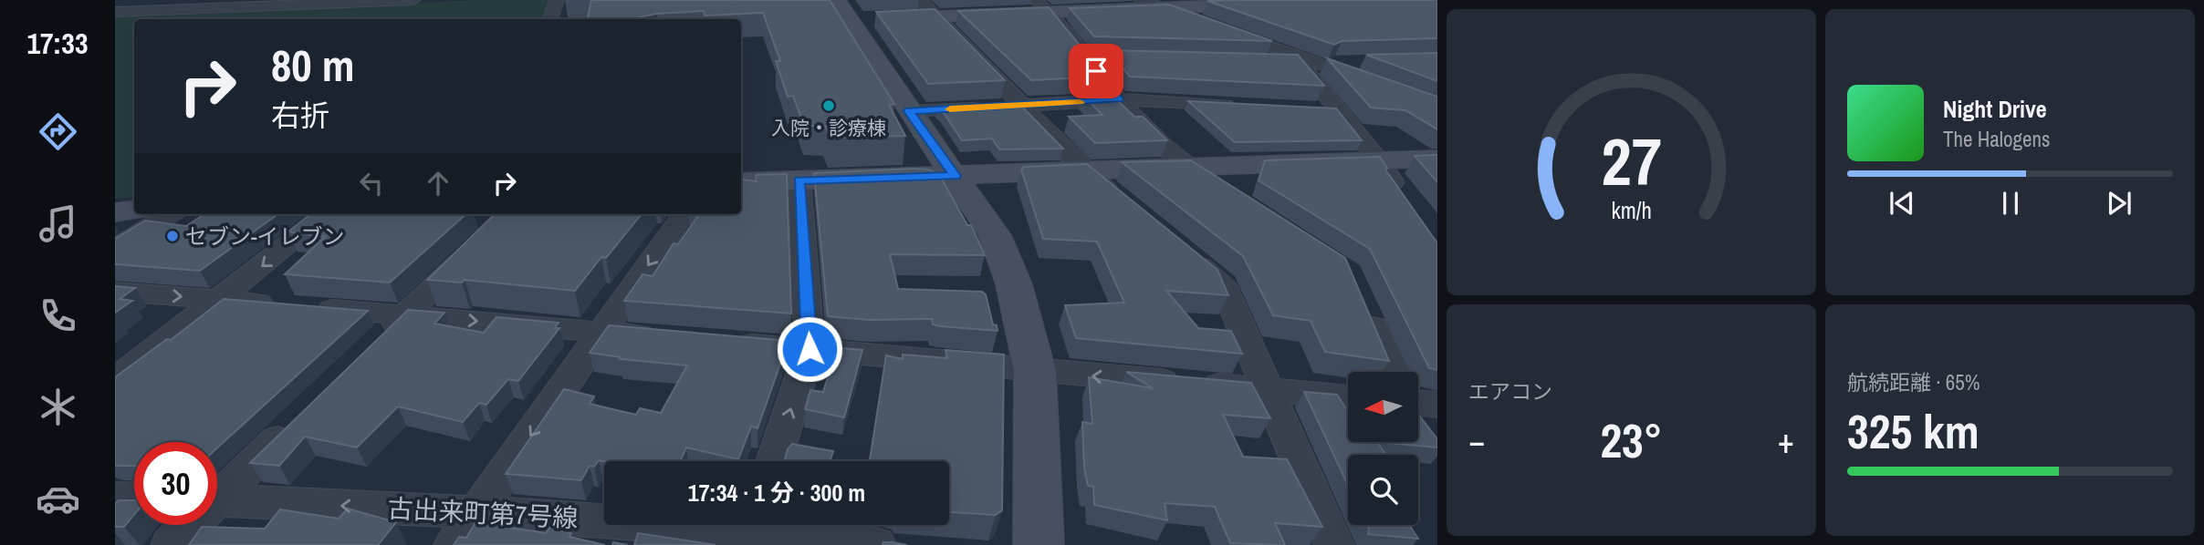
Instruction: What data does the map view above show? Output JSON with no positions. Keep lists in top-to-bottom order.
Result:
{
  "streets": {
    "street": ["古出来町第7号線"]
  },
  "places": ["入院・診療棟", "セブン-イレブン"],
  "north": "left",
  "page": {
    "tabs": "17:33",
    "turn": ["80 m", "右折"],
    "song": ["Night Drive", "The Halogens"],
    "tile": [
      "エアコン",
      ["航続距離 · 65%", "325 km"]
    ],
    "heat": ["−", "23°", "+"],
    "limit": "30",
    "trip": "17:34 · 1 分 · 300 m",
    "gauge": ["27", "km/h"]
  }
}
